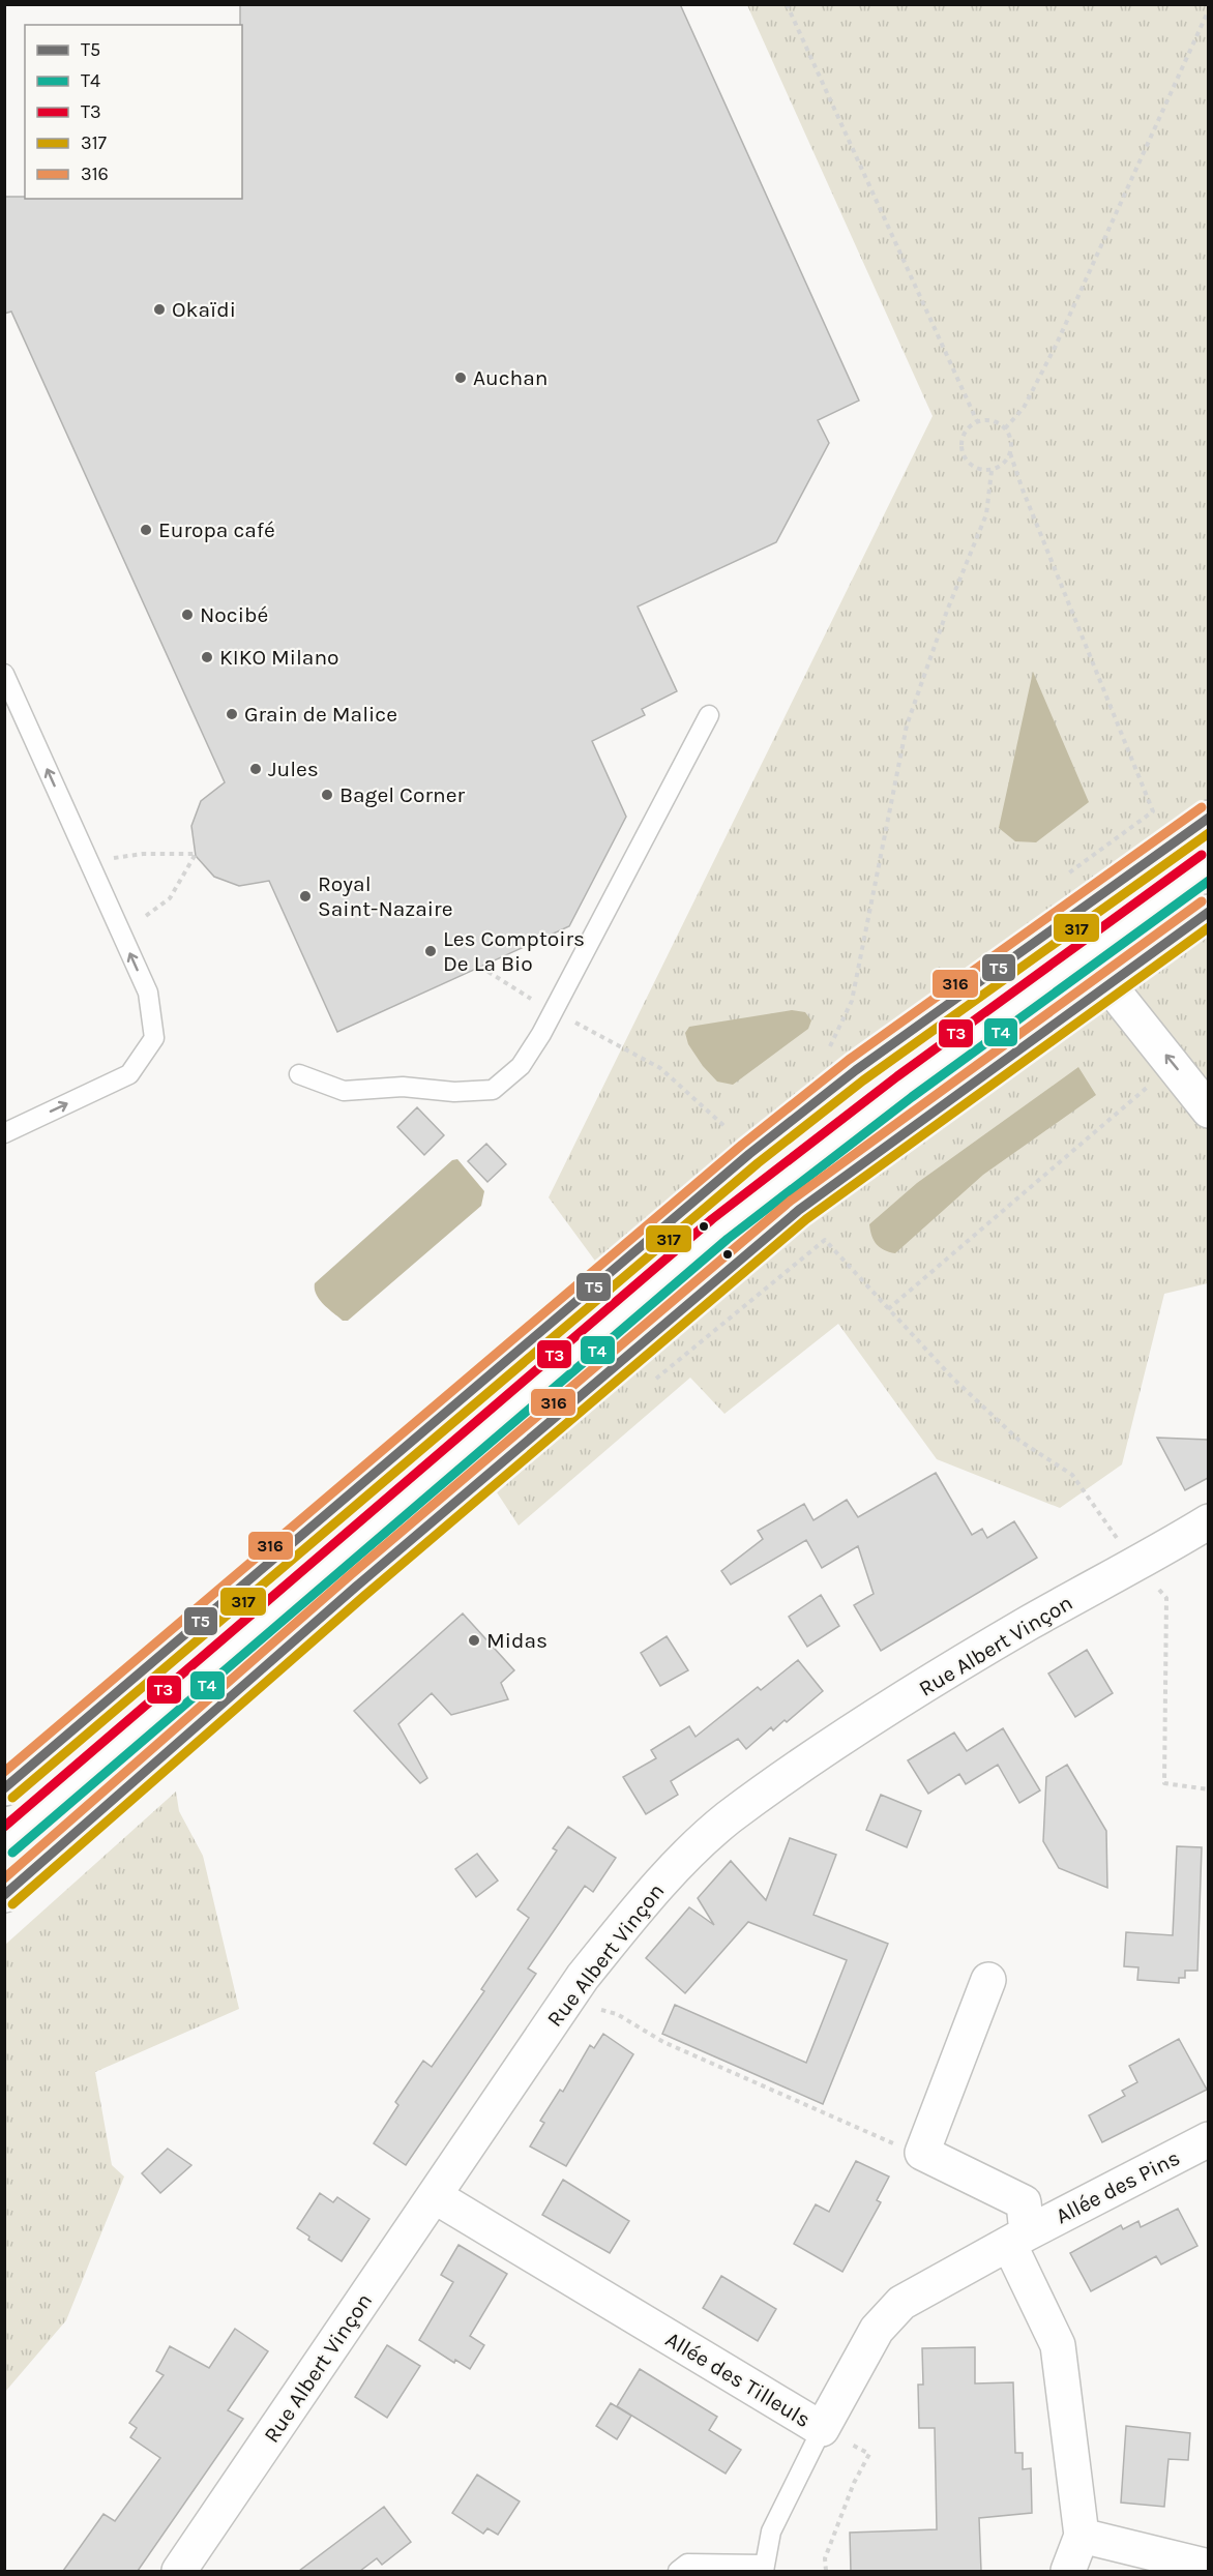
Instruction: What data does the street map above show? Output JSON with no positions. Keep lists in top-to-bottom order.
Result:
{
  "streets": {
    "street": ["Rue Albert Vinçon", "Allée des Pins", "Allée des Tilleuls"]
  },
  "crossings": [
    ["Rue Albert Vinçon", "Allée des Tilleuls"],
    ["Allée des Pins", "Allée des Tilleuls"]
  ],
  "places": [
    "Okaïdi",
    "Auchan",
    "Europa café",
    "Nocibé",
    "KIKO Milano",
    "Grain de Malice",
    "Jules",
    "Bagel Corner",
    "Royal Saint-Nazaire",
    "Les Comptoirs De La Bio",
    "Midas"
  ],
  "lines": [
    "transit line 316",
    "transit line T5",
    "transit line 317",
    "transit line T3",
    "transit line T4"
  ],
  "legend": [
    "T5",
    "T4",
    "T3",
    "317",
    "316"
  ]
}
